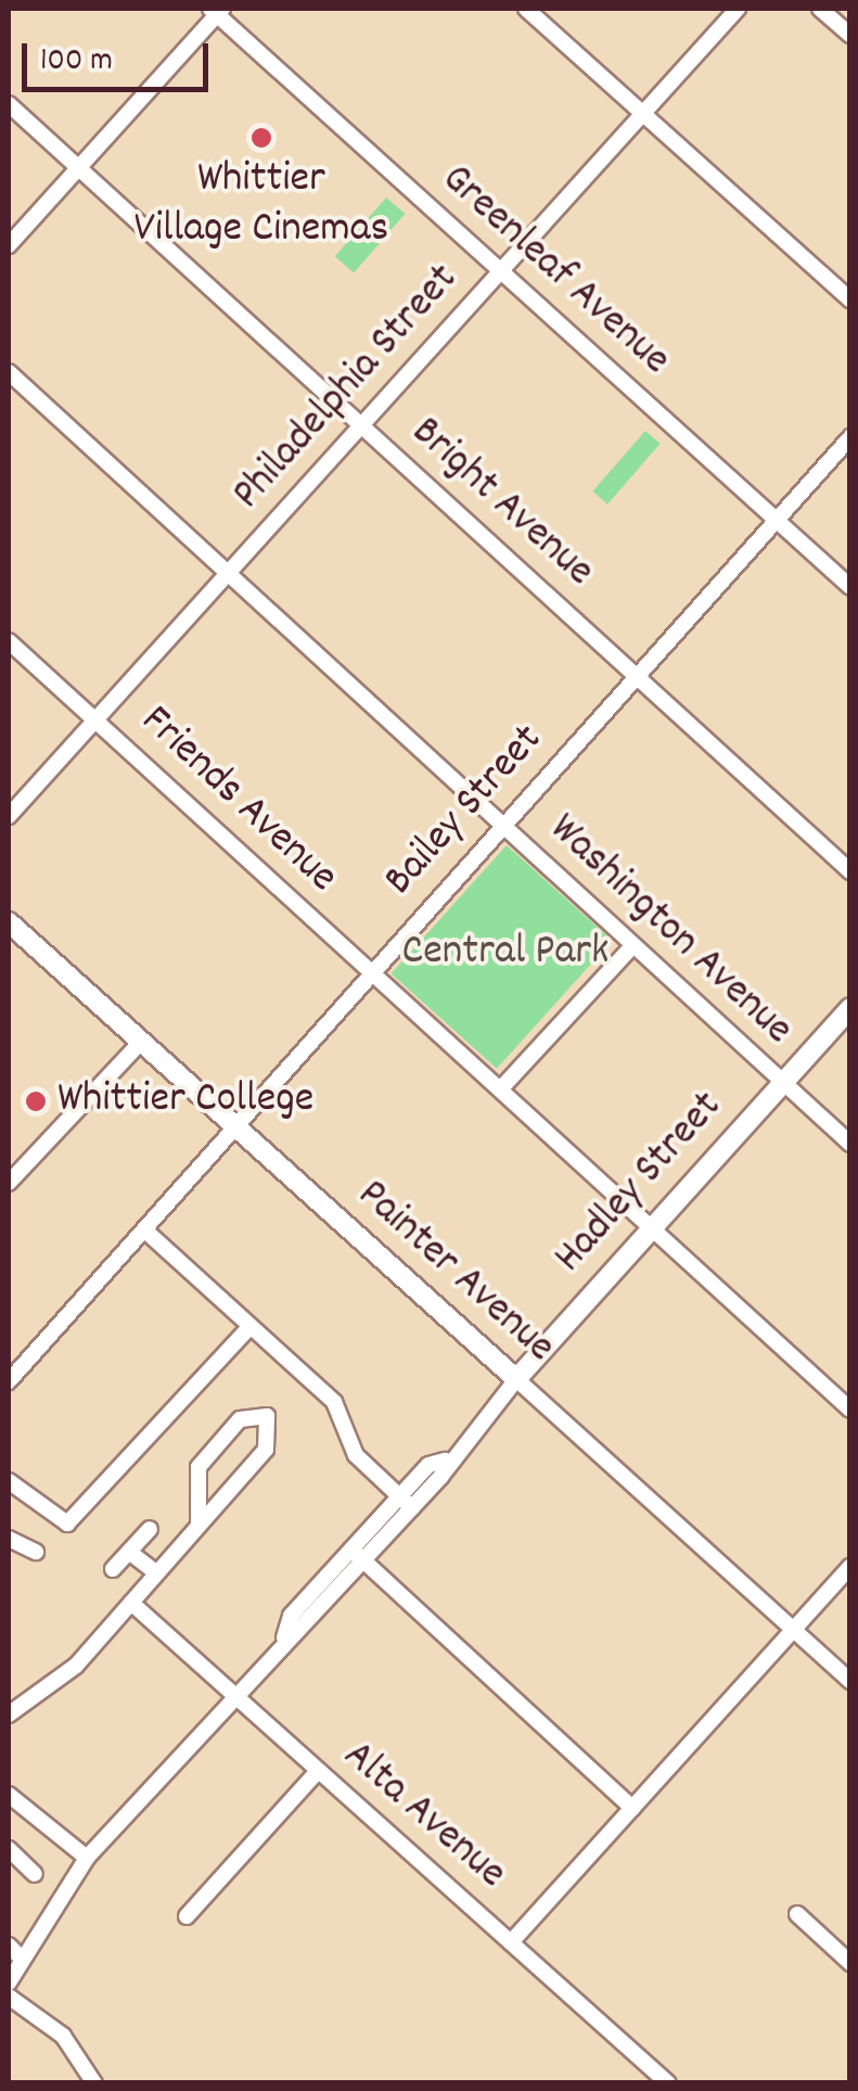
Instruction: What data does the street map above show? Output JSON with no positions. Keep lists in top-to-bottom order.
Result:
{
  "streets": {
    "main road": ["Hadley Street", "Painter Avenue"],
    "street": [
      "Greenleaf Avenue",
      "Philadelphia Street",
      "Bright Avenue",
      "Friends Avenue",
      "Bailey Street",
      "Washington Avenue",
      "Alta Avenue"
    ]
  },
  "crossings": [
    ["Greenleaf Avenue", "Philadelphia Street"],
    ["Greenleaf Avenue", "Bailey Street"],
    ["Philadelphia Street", "Bright Avenue"],
    ["Philadelphia Street", "Friends Avenue"],
    ["Philadelphia Street", "Washington Avenue"],
    ["Bright Avenue", "Bailey Street"],
    ["Friends Avenue", "Bailey Street"],
    ["Friends Avenue", "Hadley Street"],
    ["Bailey Street", "Washington Avenue"],
    ["Bailey Street", "Painter Avenue"],
    ["Washington Avenue", "Hadley Street"],
    ["Hadley Street", "Painter Avenue"],
    ["Hadley Street", "Alta Avenue"]
  ],
  "parks": ["Central Park"],
  "places": ["Whittier Village Cinemas", "Whittier College"],
  "scale_bar": "100 m"
}
